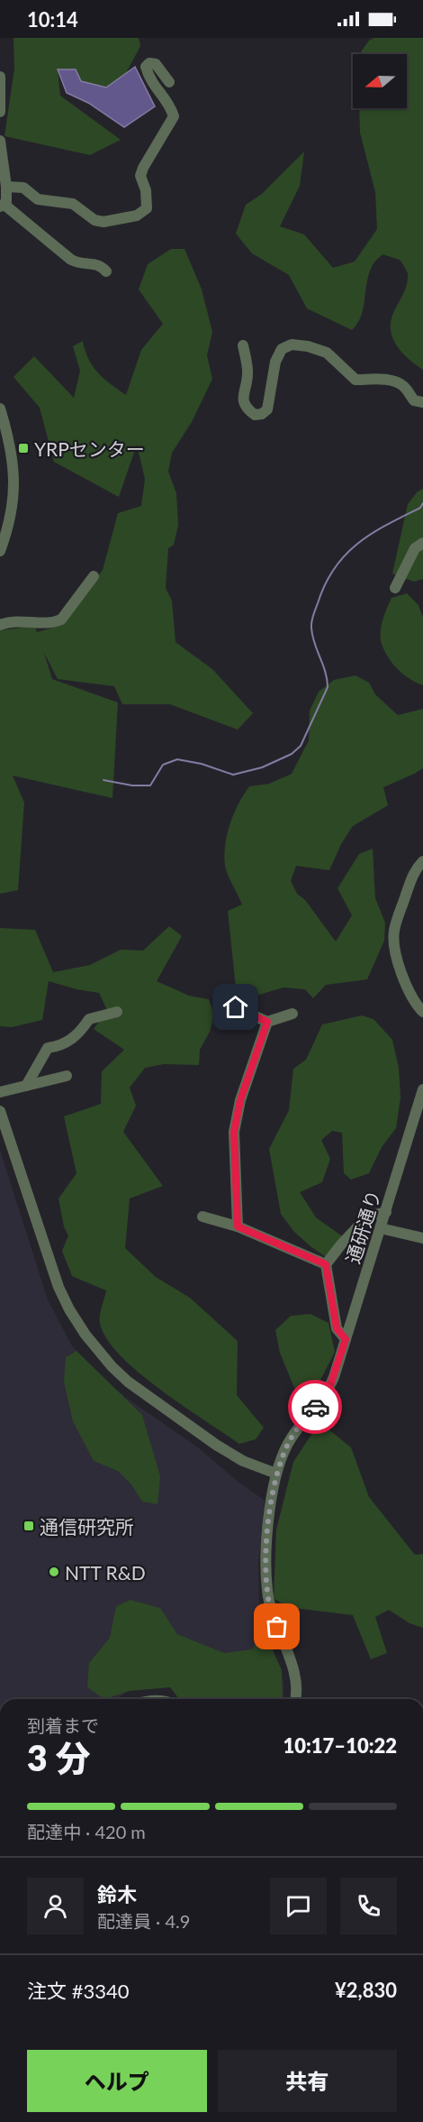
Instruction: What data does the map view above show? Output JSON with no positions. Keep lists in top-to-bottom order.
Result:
{
  "streets": {
    "street": ["通研通り"]
  },
  "places": {
    "transit": ["YRPセンター", "通信研究所"],
    "other": ["NTT R&D"]
  },
  "north": "left",
  "page": {
    "status": "10:14",
    "heading": ["3 分", "到着まで", "10:17–10:22"],
    "panel": [
      "鈴木",
      "配達員 · 4.9",
      "注文 #3340",
      "¥2,830"
    ],
    "bar": "配達中 · 420 m",
    "buttons": ["ヘルプ", "共有"]
  }
}
